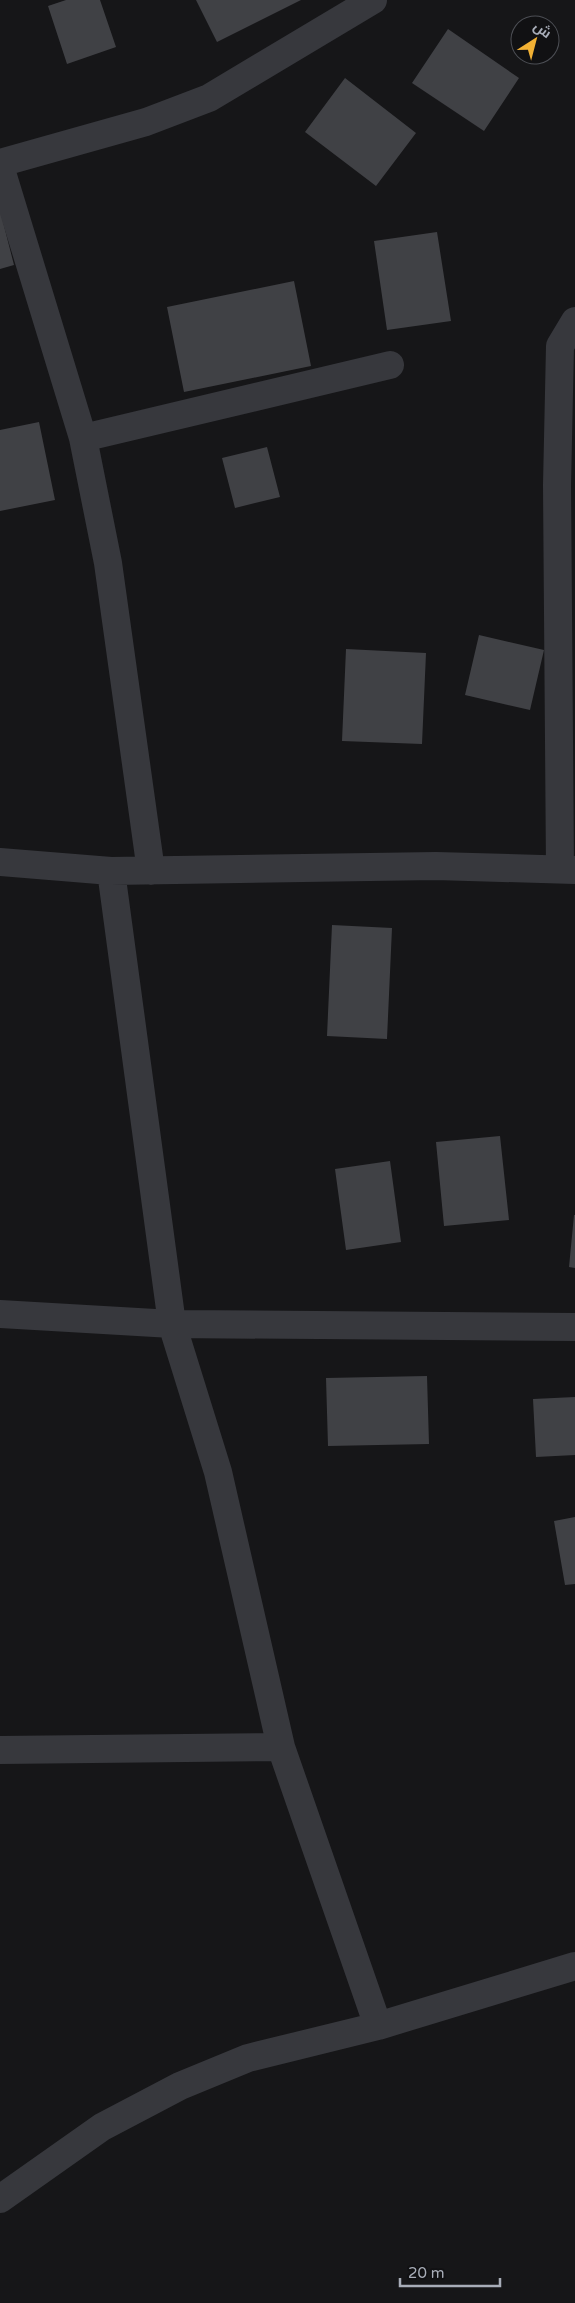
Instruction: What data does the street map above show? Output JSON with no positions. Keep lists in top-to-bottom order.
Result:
{
  "scale_bar": "20 m",
  "north": "top right"
}
